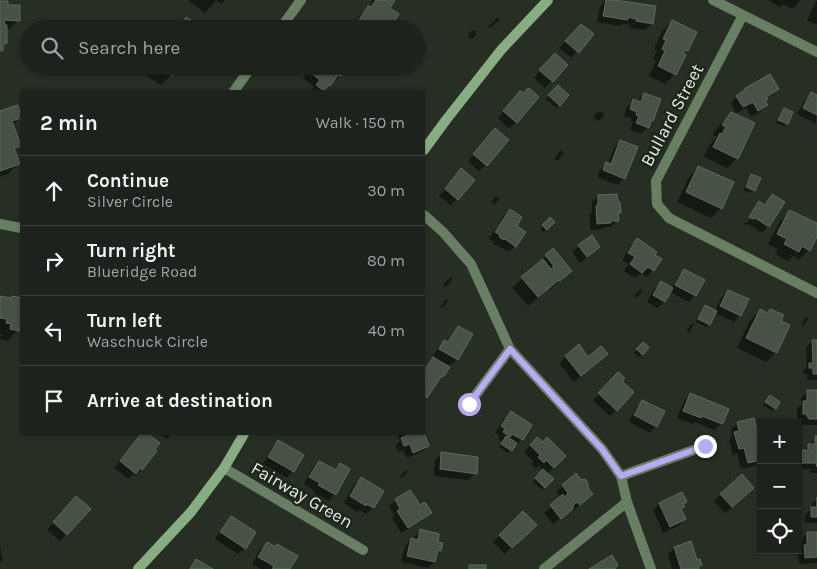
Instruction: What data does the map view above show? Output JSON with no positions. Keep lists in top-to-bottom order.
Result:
{
  "streets": {
    "street": ["Bullard Street", "Fairway Green"]
  },
  "page": {
    "search": "Search here",
    "heading": ["2 min", "Walk · 150 m"],
    "list": [
      ["Continue", "Silver Circle", "30 m"],
      ["Turn right", "Blueridge Road", "80 m"],
      ["Turn left", "Waschuck Circle", "40 m"],
      "Arrive at destination"
    ],
    "map_buttons": ["+", "−"]
  }
}
